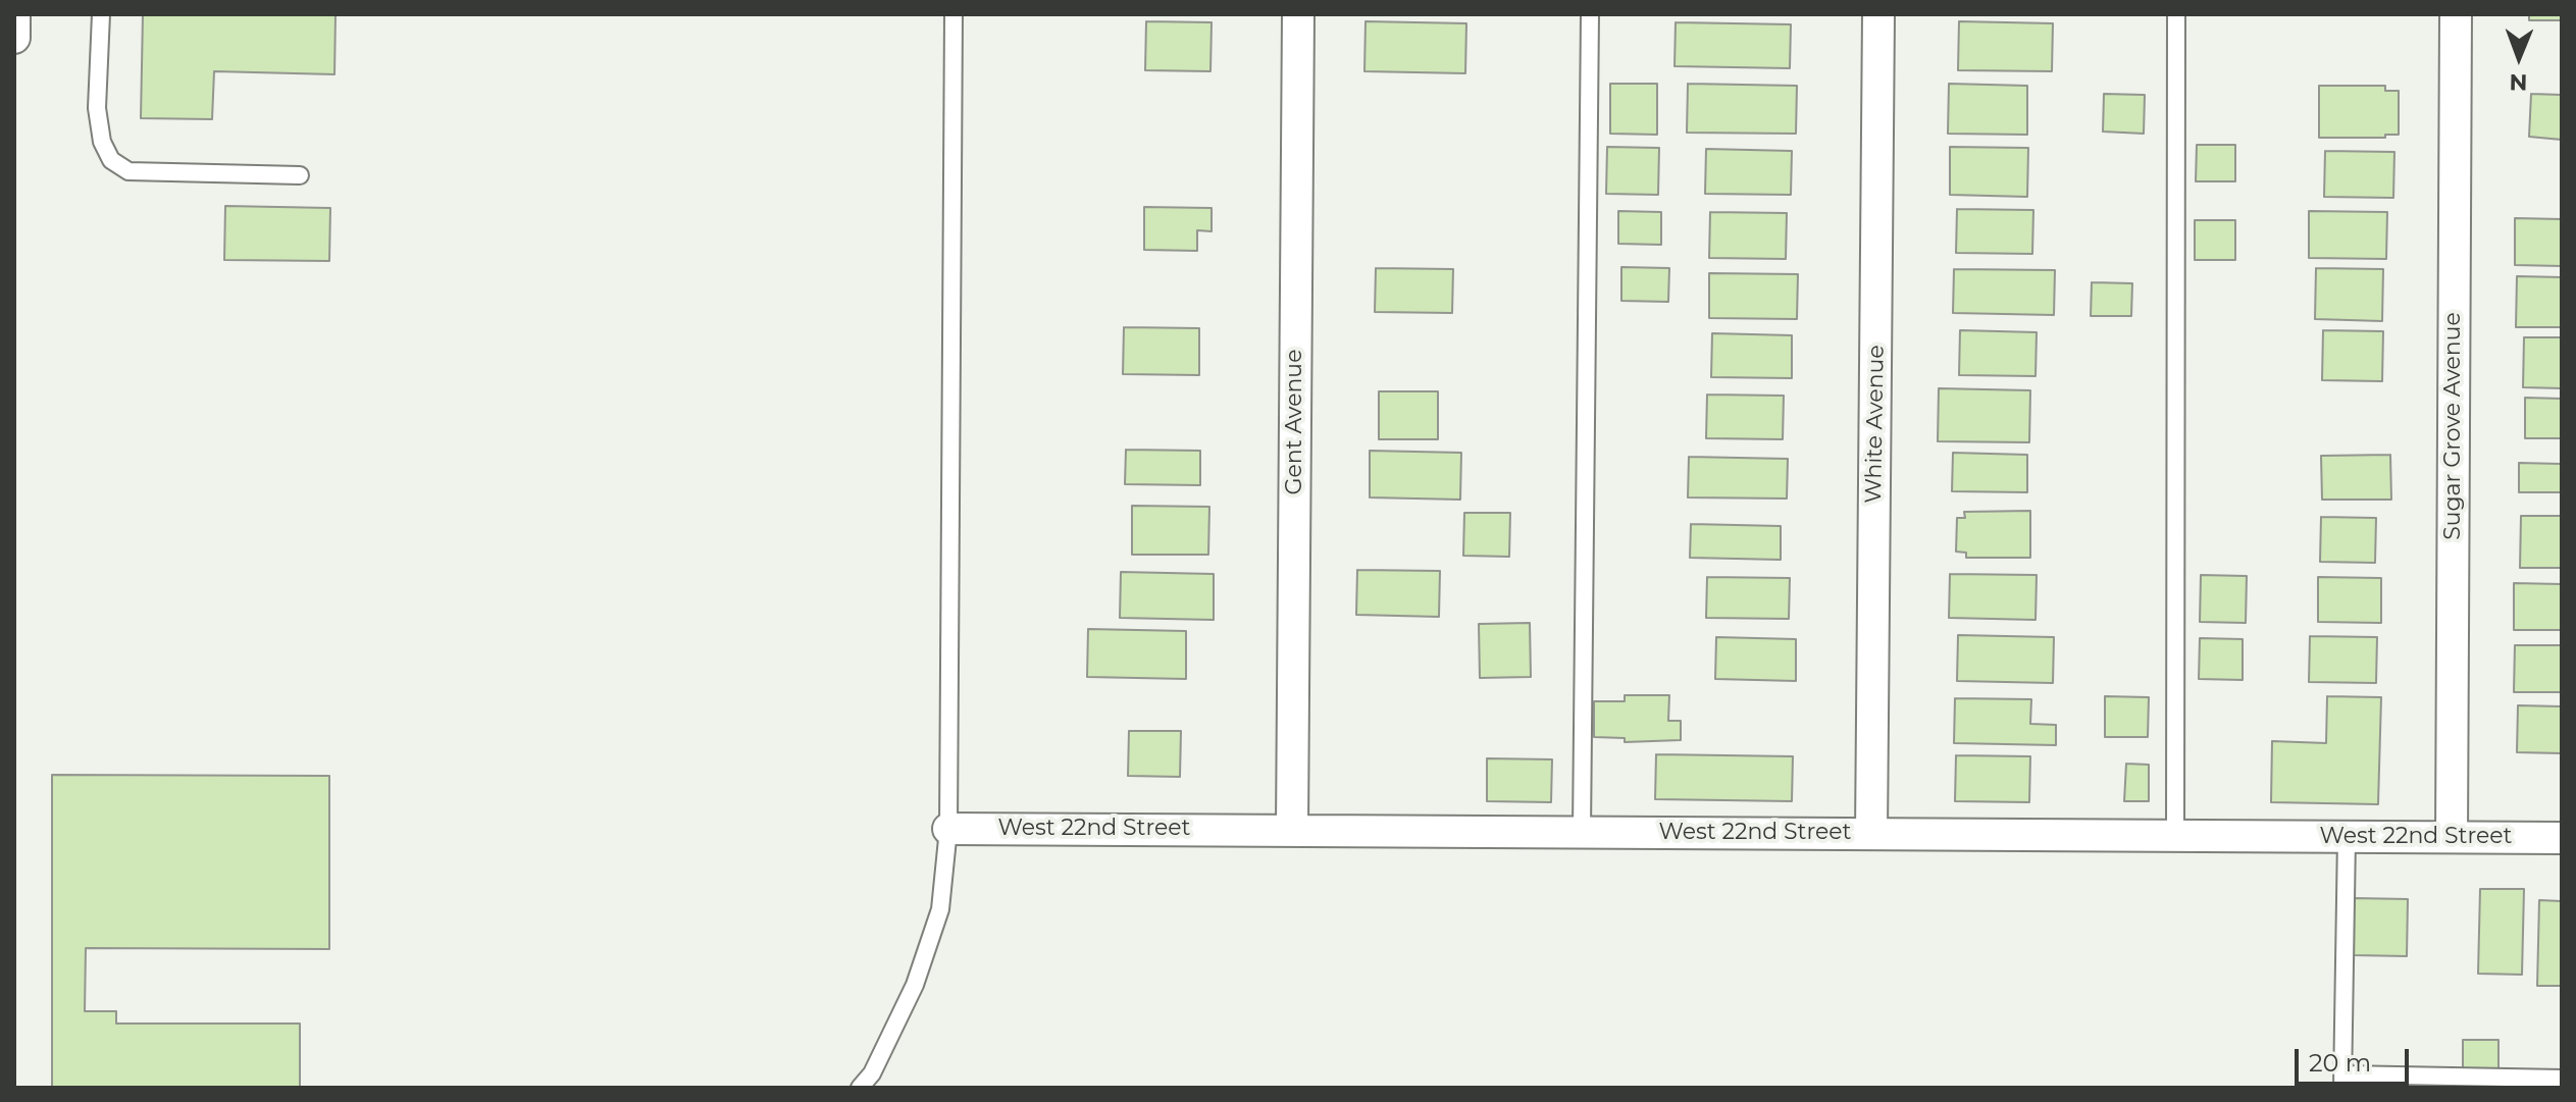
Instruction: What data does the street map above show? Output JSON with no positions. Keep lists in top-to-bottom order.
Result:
{
  "streets": {
    "street": [
      "Gent Avenue",
      "White Avenue",
      "Sugar Grove Avenue",
      "West 22nd Street"
    ]
  },
  "crossings": [
    ["Gent Avenue", "West 22nd Street"],
    ["White Avenue", "West 22nd Street"],
    ["Sugar Grove Avenue", "West 22nd Street"]
  ],
  "scale_bar": "20 m",
  "north": "bottom"
}
